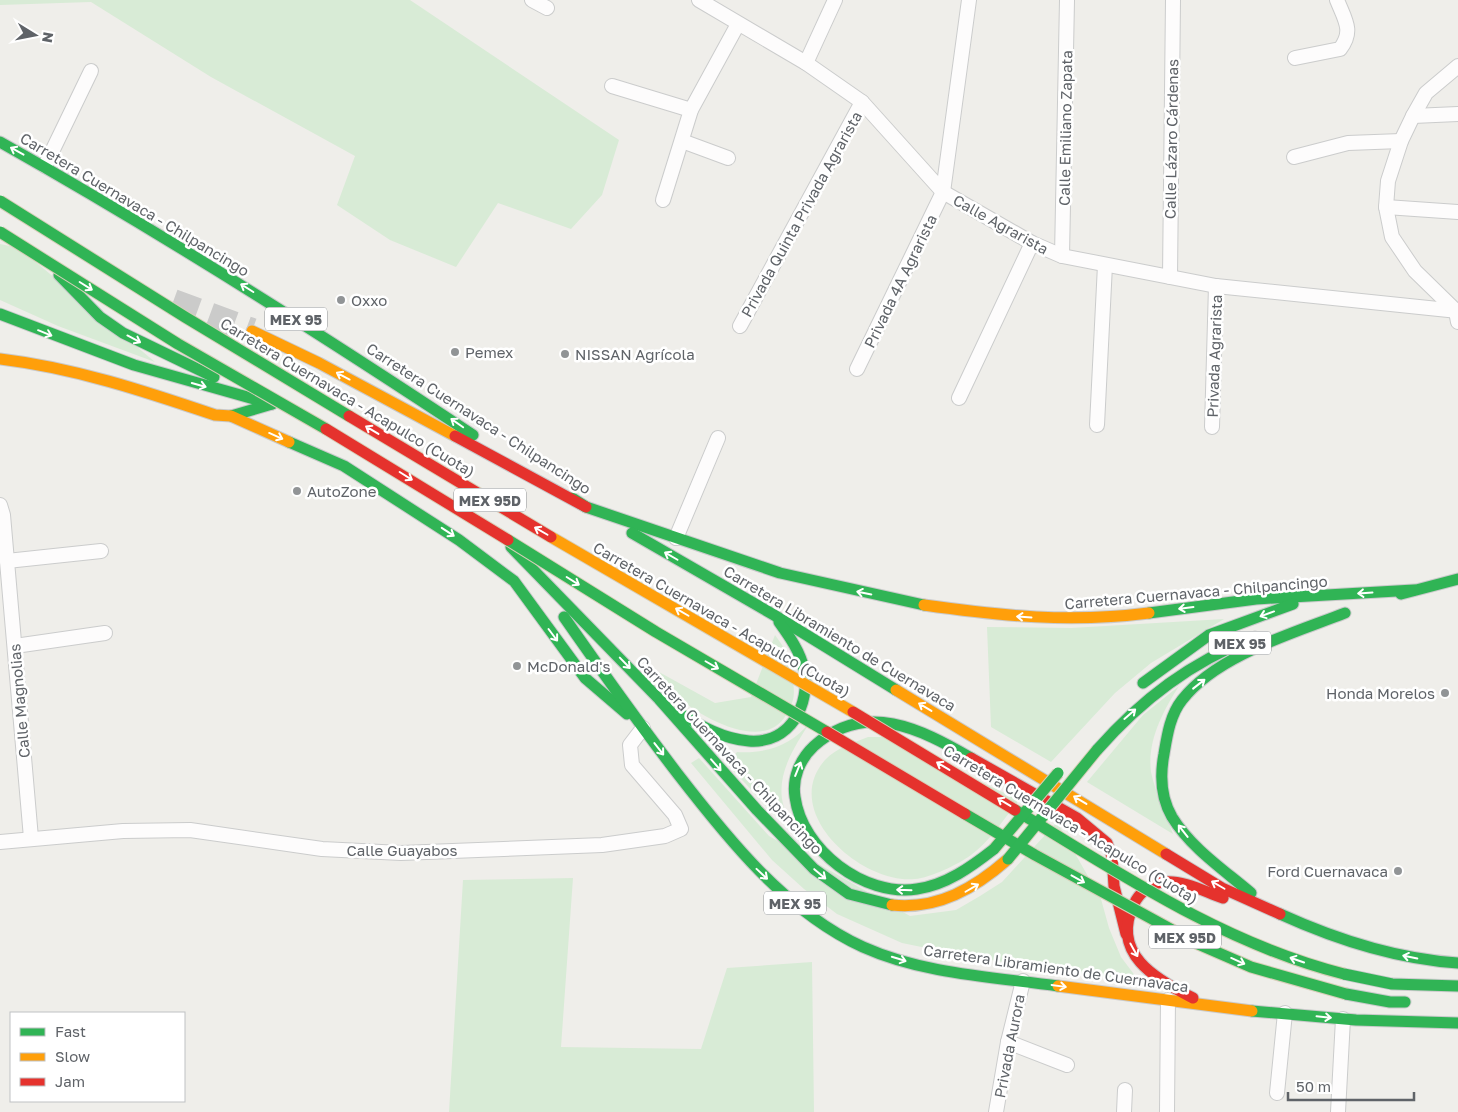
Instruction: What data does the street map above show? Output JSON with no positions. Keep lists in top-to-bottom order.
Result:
{
  "streets": {
    "main road": [
      "Carretera Cuernavaca - Chilpancingo",
      "MEX 95",
      "Carretera Cuernavaca - Acapulco (Cuota)",
      "MEX 95D",
      "Carretera Libramiento de Cuernavaca"
    ],
    "street": [
      "Calle Emiliano Zapata",
      "Calle Lázaro Cárdenas",
      "Privada Quinta Privada Agrarista",
      "Calle Agrarista",
      "Privada 4A Agrarista",
      "Privada Agrarista",
      "Calle Magnolias",
      "Calle Guayabos",
      "Privada Aurora"
    ]
  },
  "crossings": [
    ["Calle Emiliano Zapata", "Calle Agrarista"],
    ["Calle Lázaro Cárdenas", "Calle Agrarista"],
    ["Carretera Cuernavaca - Chilpancingo", "MEX 95"],
    ["Carretera Cuernavaca - Chilpancingo", "Carretera Cuernavaca - Acapulco (Cuota)"],
    ["Carretera Cuernavaca - Chilpancingo", "Carretera Libramiento de Cuernavaca"],
    ["Privada Quinta Privada Agrarista", "Calle Agrarista"],
    ["Calle Agrarista", "Privada 4A Agrarista"],
    ["Calle Agrarista", "Privada Agrarista"],
    ["Carretera Libramiento de Cuernavaca", "Calle Guayabos"],
    ["Carretera Libramiento de Cuernavaca", "Privada Aurora"],
    ["Calle Magnolias", "Calle Guayabos"]
  ],
  "places": [
    "Oxxo",
    "Pemex",
    "NISSAN Agrícola",
    "AutoZone",
    "McDonald's",
    "Honda Morelos",
    "Ford Cuernavaca"
  ],
  "legend": ["Fast", "Slow", "Jam"],
  "scale_bar": "50 m",
  "north": "right"
}
